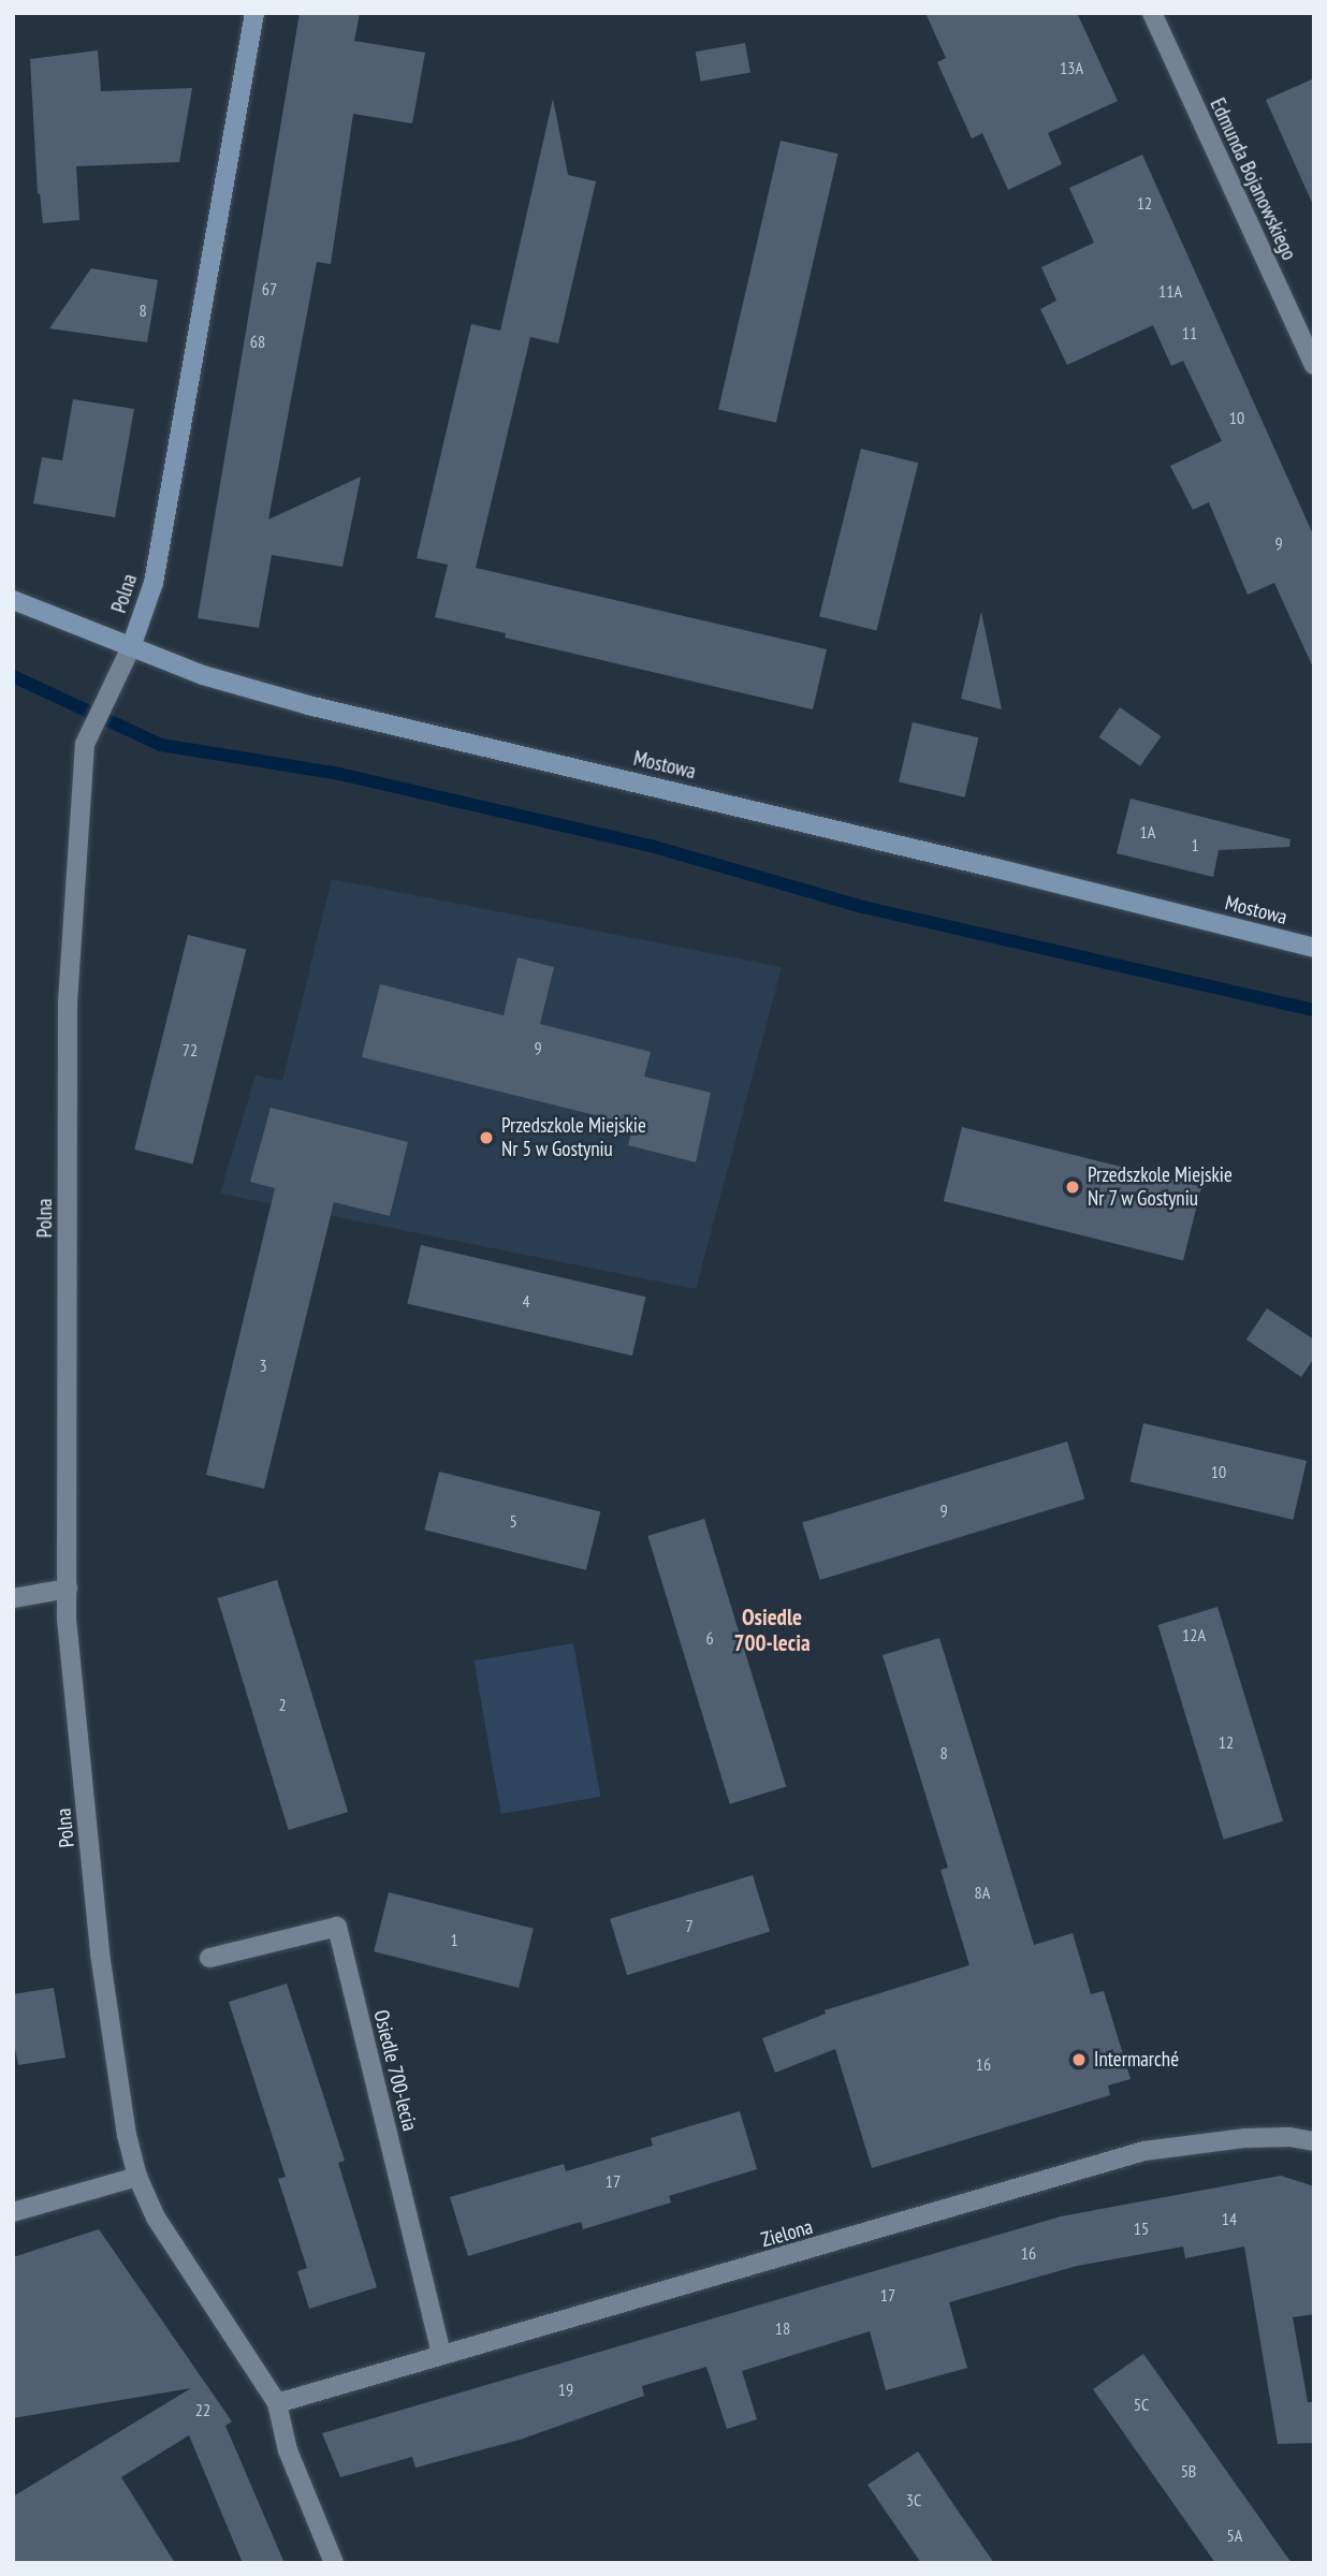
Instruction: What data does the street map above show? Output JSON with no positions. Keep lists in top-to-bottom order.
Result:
{
  "streets": {
    "street": [
      "Edmunda Bojanowskiego",
      "Polna",
      "Mostowa",
      "Osiedle 700-lecia",
      "Zielona"
    ]
  },
  "crossings": [
    ["Polna", "Mostowa"],
    ["Polna", "Zielona"],
    ["Osiedle 700-lecia", "Zielona"]
  ],
  "districts": ["Osiedle 700-lecia"],
  "places": ["Przedszkole Miejskie Nr 5 w Gostyniu", "Przedszkole Miejskie Nr 7 w Gostyniu", "Intermarché"],
  "house_numbers": [
    "13A",
    "12",
    "67",
    "11A",
    "8",
    "11",
    "68",
    "10",
    "9",
    "1A",
    "1",
    "9",
    "72",
    "4",
    "3",
    "10",
    "9",
    "5",
    "12A",
    "6",
    "2",
    "12",
    "8",
    "8A",
    "7",
    "1",
    "16",
    "17",
    "14",
    "15",
    "16",
    "17",
    "18",
    "19",
    "5C",
    "22",
    "5B",
    "3C",
    "5A"
  ]
}
